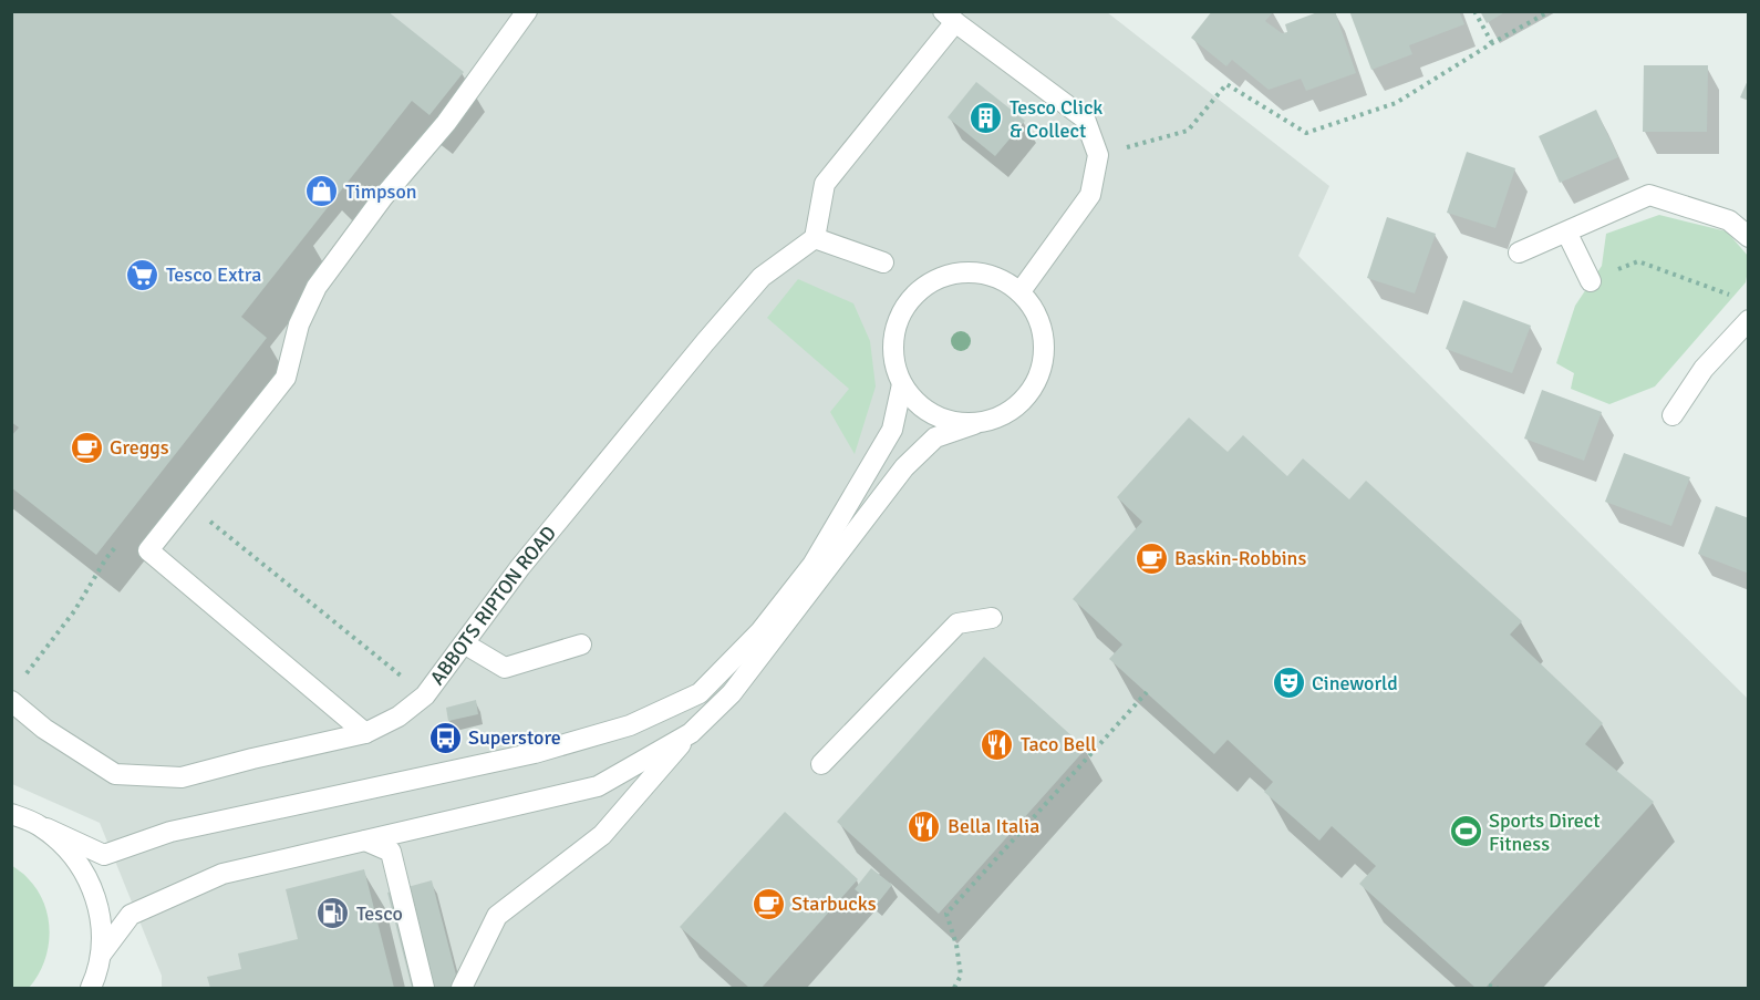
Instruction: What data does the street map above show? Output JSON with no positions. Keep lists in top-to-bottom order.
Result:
{
  "streets": {
    "street": ["ABBOTS RIPTON ROAD"]
  },
  "places": {
    "building": ["Tesco Click & Collect"],
    "shop": ["Timpson"],
    "supermarket": ["Tesco Extra"],
    "cafe": ["Greggs", "Baskin-Robbins", "Starbucks"],
    "theatre": ["Cineworld"],
    "bus stop": ["Superstore"],
    "restaurant": ["Taco Bell", "Bella Italia"],
    "sports": ["Sports Direct Fitness"],
    "fuel station": ["Tesco"]
  }
}
